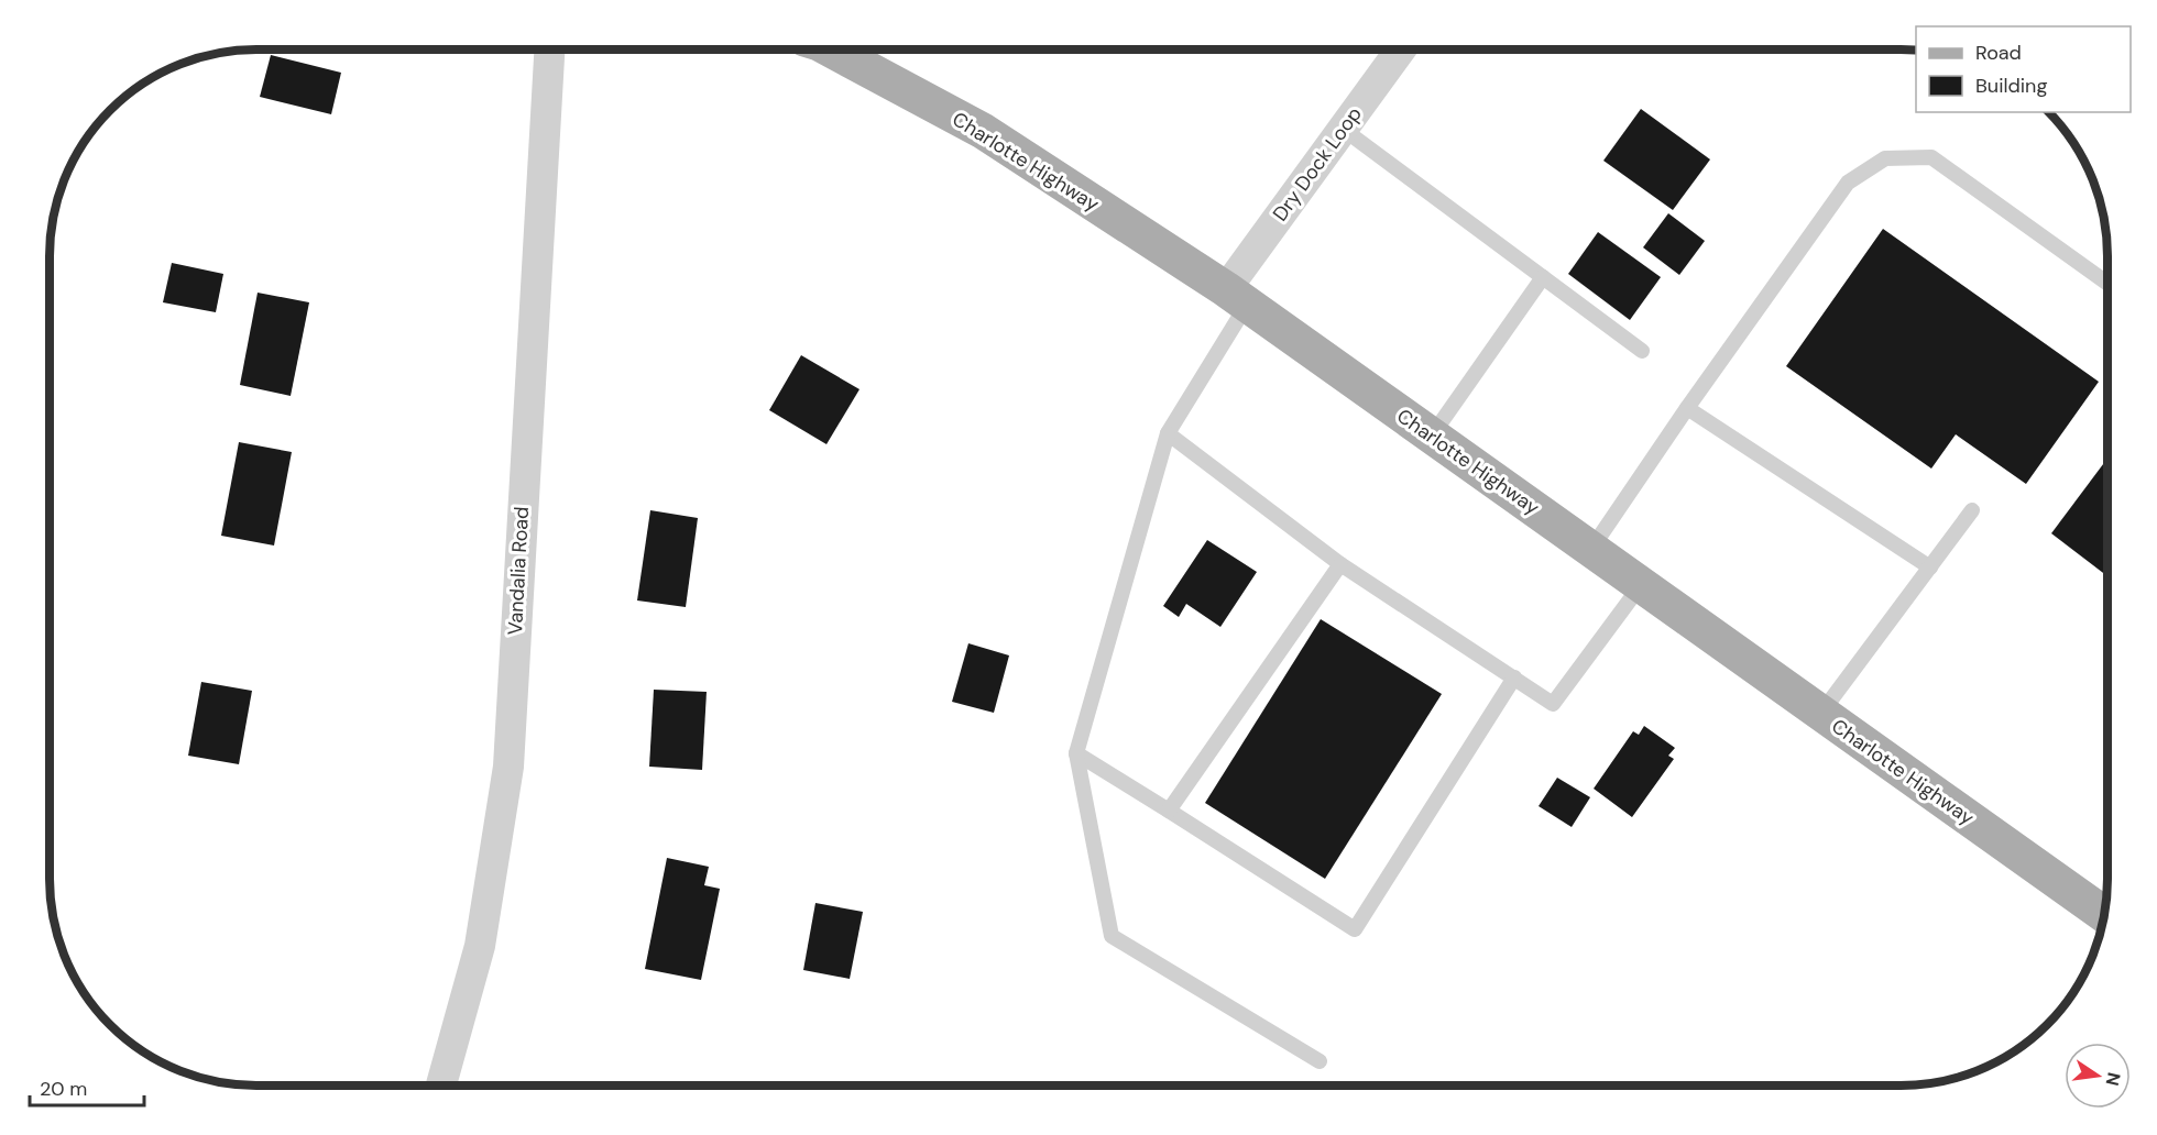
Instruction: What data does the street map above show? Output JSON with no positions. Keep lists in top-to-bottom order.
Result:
{
  "streets": {
    "main road": ["Charlotte Highway"],
    "street": ["Dry Dock Loop", "Vandalia Road"]
  },
  "crossings": [
    ["Charlotte Highway", "Dry Dock Loop"]
  ],
  "legend": ["Road", "Building"],
  "scale_bar": "20 m",
  "north": "right"
}
